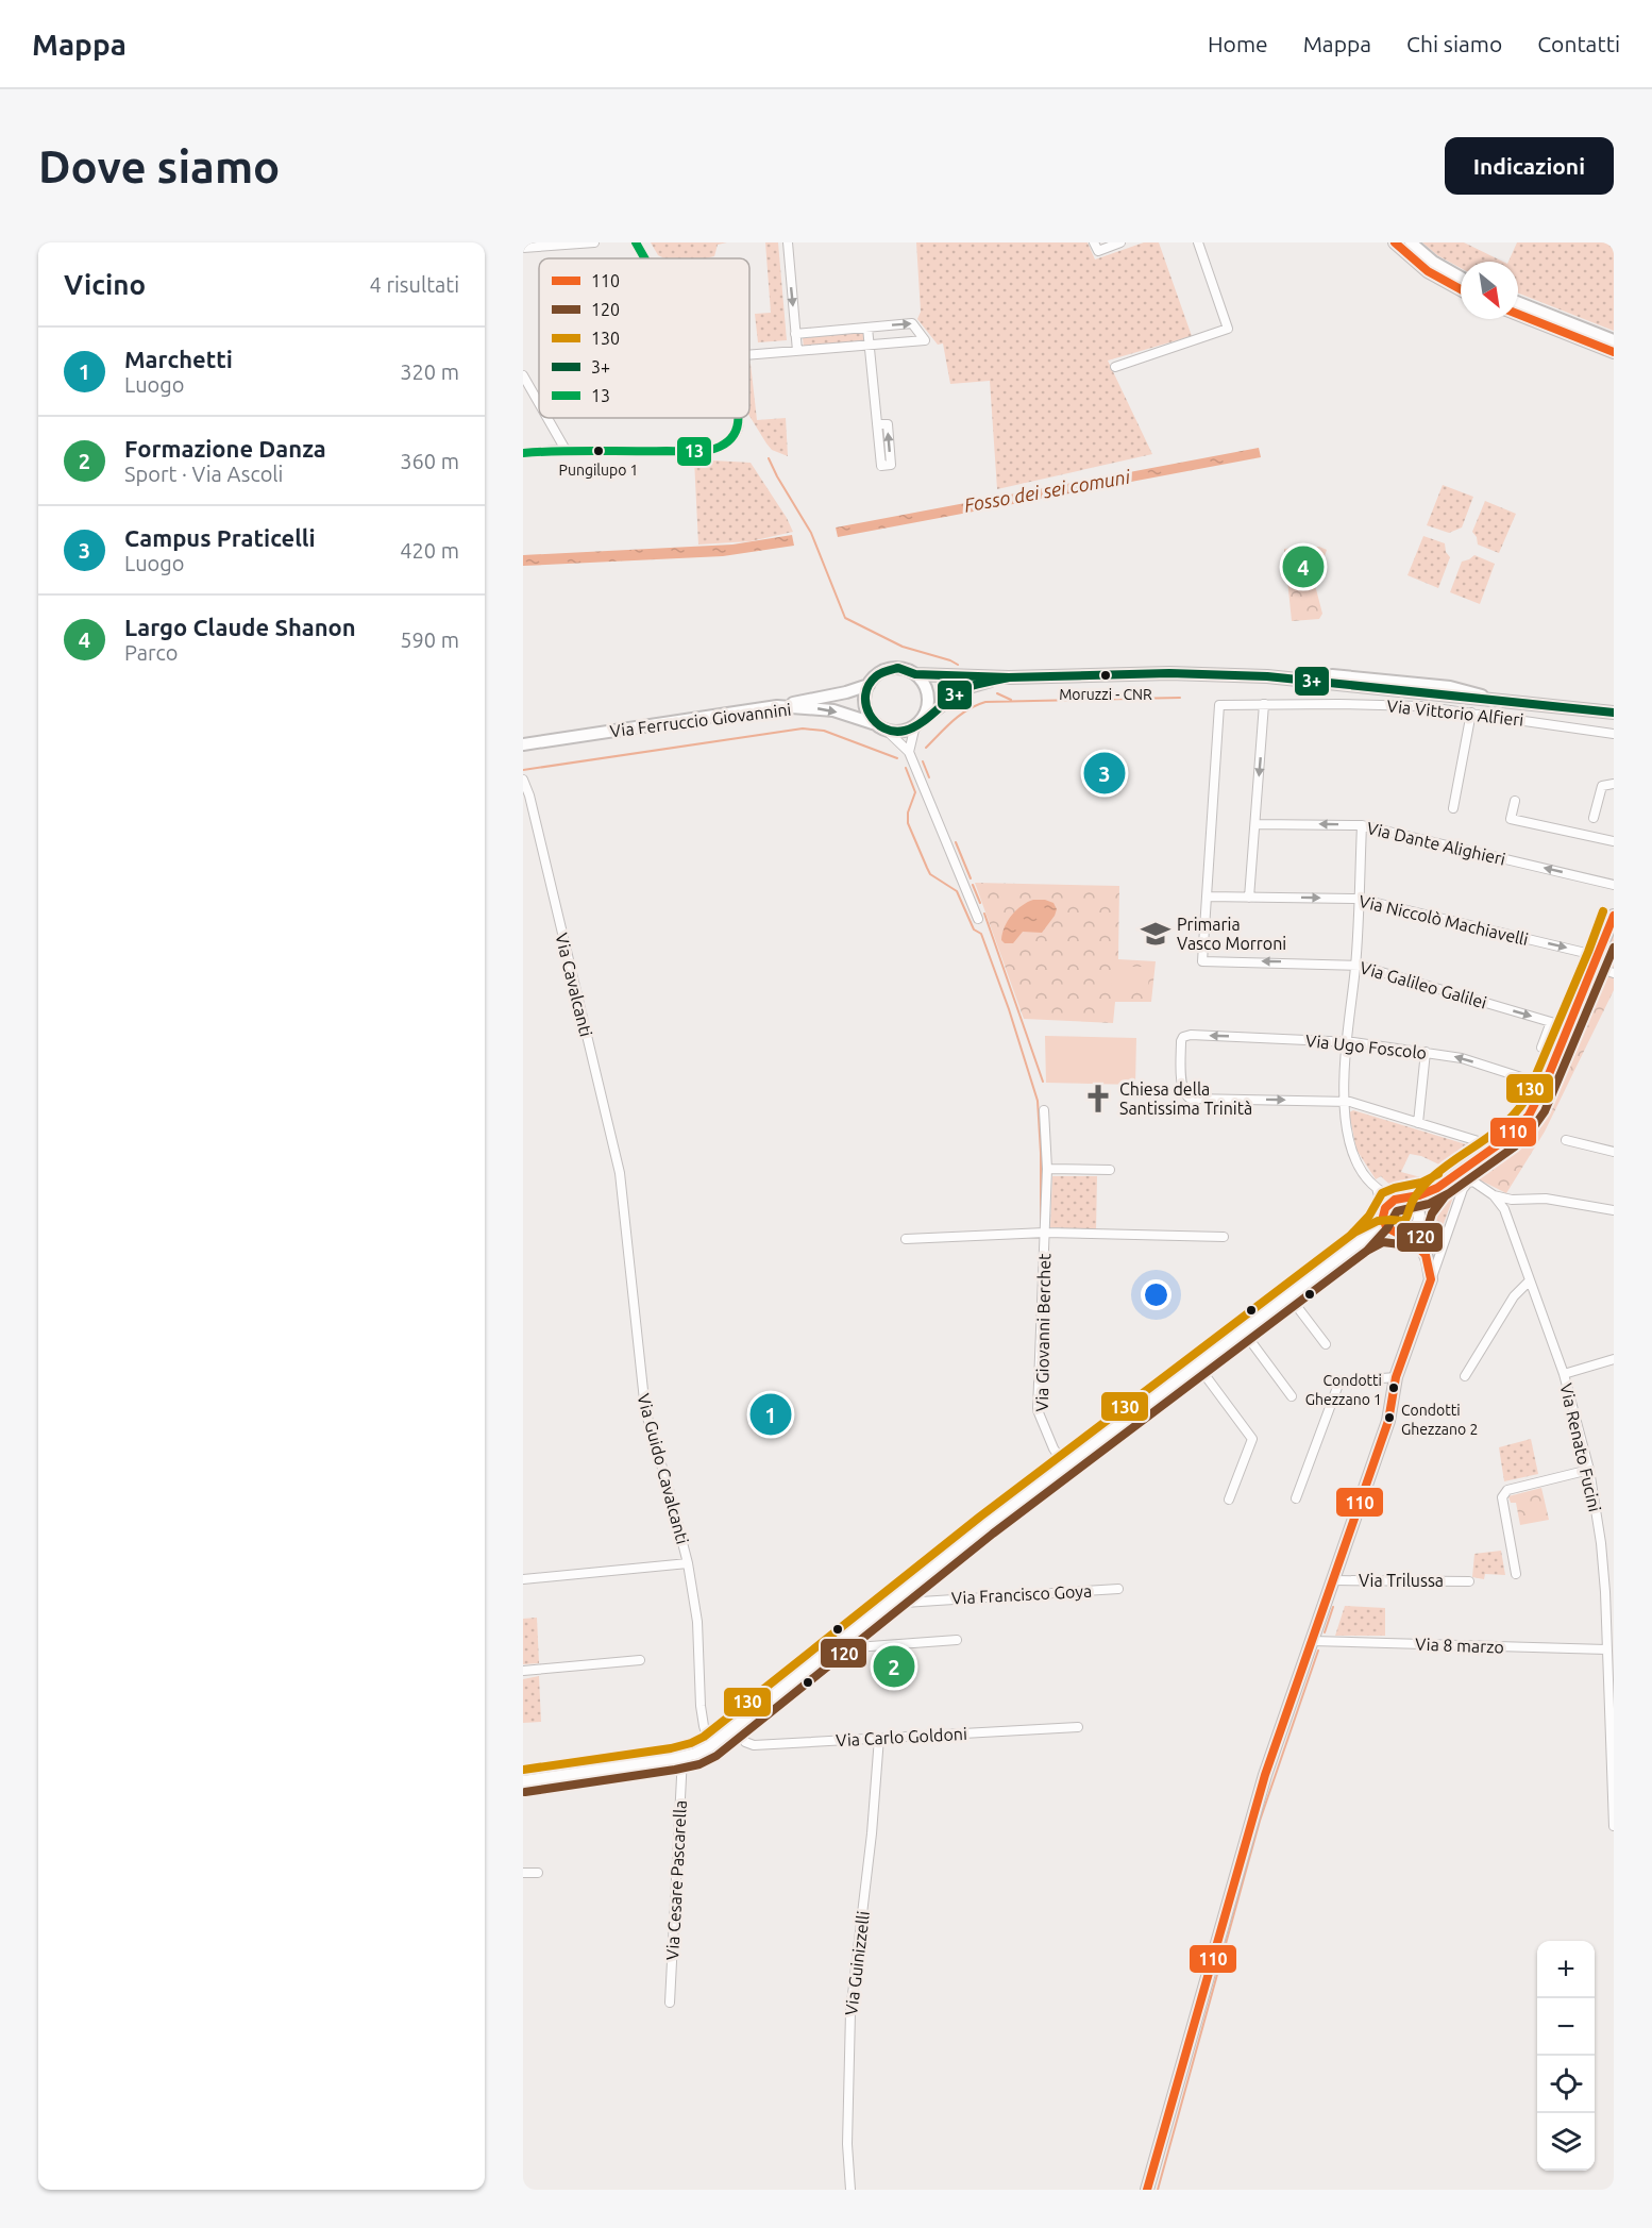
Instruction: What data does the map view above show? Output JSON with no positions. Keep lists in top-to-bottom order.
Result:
{
  "streets": {
    "main road": ["Via Ferruccio Giovannini"],
    "street": [
      "Via Vittorio Alfieri",
      "Via Dante Alighieri",
      "Via Niccolò Machiavelli",
      "Via Cavalcanti",
      "Via Galileo Galilei",
      "Via Ugo Foscolo",
      "Via Giovanni Berchet",
      "Via Renato Fucini",
      "Via Guido Cavalcanti",
      "Via Trilussa",
      "Via Francisco Goya",
      "Via 8 marzo",
      "Via Carlo Goldoni",
      "Via Cesare Pascarella",
      "Via Guinizzelli"
    ]
  },
  "crossings": [
    ["Via Vittorio Alfieri", "Via Galileo Galilei"],
    ["Via Cavalcanti", "Via Guido Cavalcanti"],
    ["Via Renato Fucini", "Via 8 marzo"],
    ["Via Carlo Goldoni", "Via Guinizzelli"]
  ],
  "one_way": ["Via Dante Alighieri", "Via Niccolò Machiavelli"],
  "water": ["Fosso dei sei comuni"],
  "places": {
    "other": [
      "Pungilupo 1",
      "Moruzzi - CNR",
      "Condotti Ghezzano 1",
      "Condotti Ghezzano 2"
    ],
    "school or university": ["Primaria Vasco Morroni"],
    "church": ["Chiesa della Santissima Trinità"]
  },
  "lines": [
    "transit line 110",
    "transit line 13",
    "transit line 3+",
    "transit line 130",
    "transit line 120"
  ],
  "legend": [
    "110",
    "120",
    "130",
    "3+",
    "13"
  ],
  "north": "bottom right",
  "page": {
    "header": "Mappa",
    "nav": [
      "Home",
      "Mappa",
      "Chi siamo",
      "Contatti"
    ],
    "buttons": "Indicazioni",
    "title": "Dove siamo",
    "heading": ["Vicino", "4 risultati"],
    "list": [
      {
        "mark": "1",
        "name": "Marchetti",
        "note": "Luogo",
        "value": "320 m"
      },
      {
        "mark": "2",
        "name": "Formazione Danza",
        "note": "Sport · Via Ascoli",
        "value": "360 m"
      },
      {
        "mark": "3",
        "name": "Campus Praticelli",
        "note": "Luogo",
        "value": "420 m"
      },
      {
        "mark": "4",
        "name": "Largo Claude Shanon",
        "note": "Parco",
        "value": "590 m"
      }
    ],
    "pins": [
      "4",
      "3",
      "1",
      "2"
    ],
    "map_buttons": ["+", "−"]
  }
}
